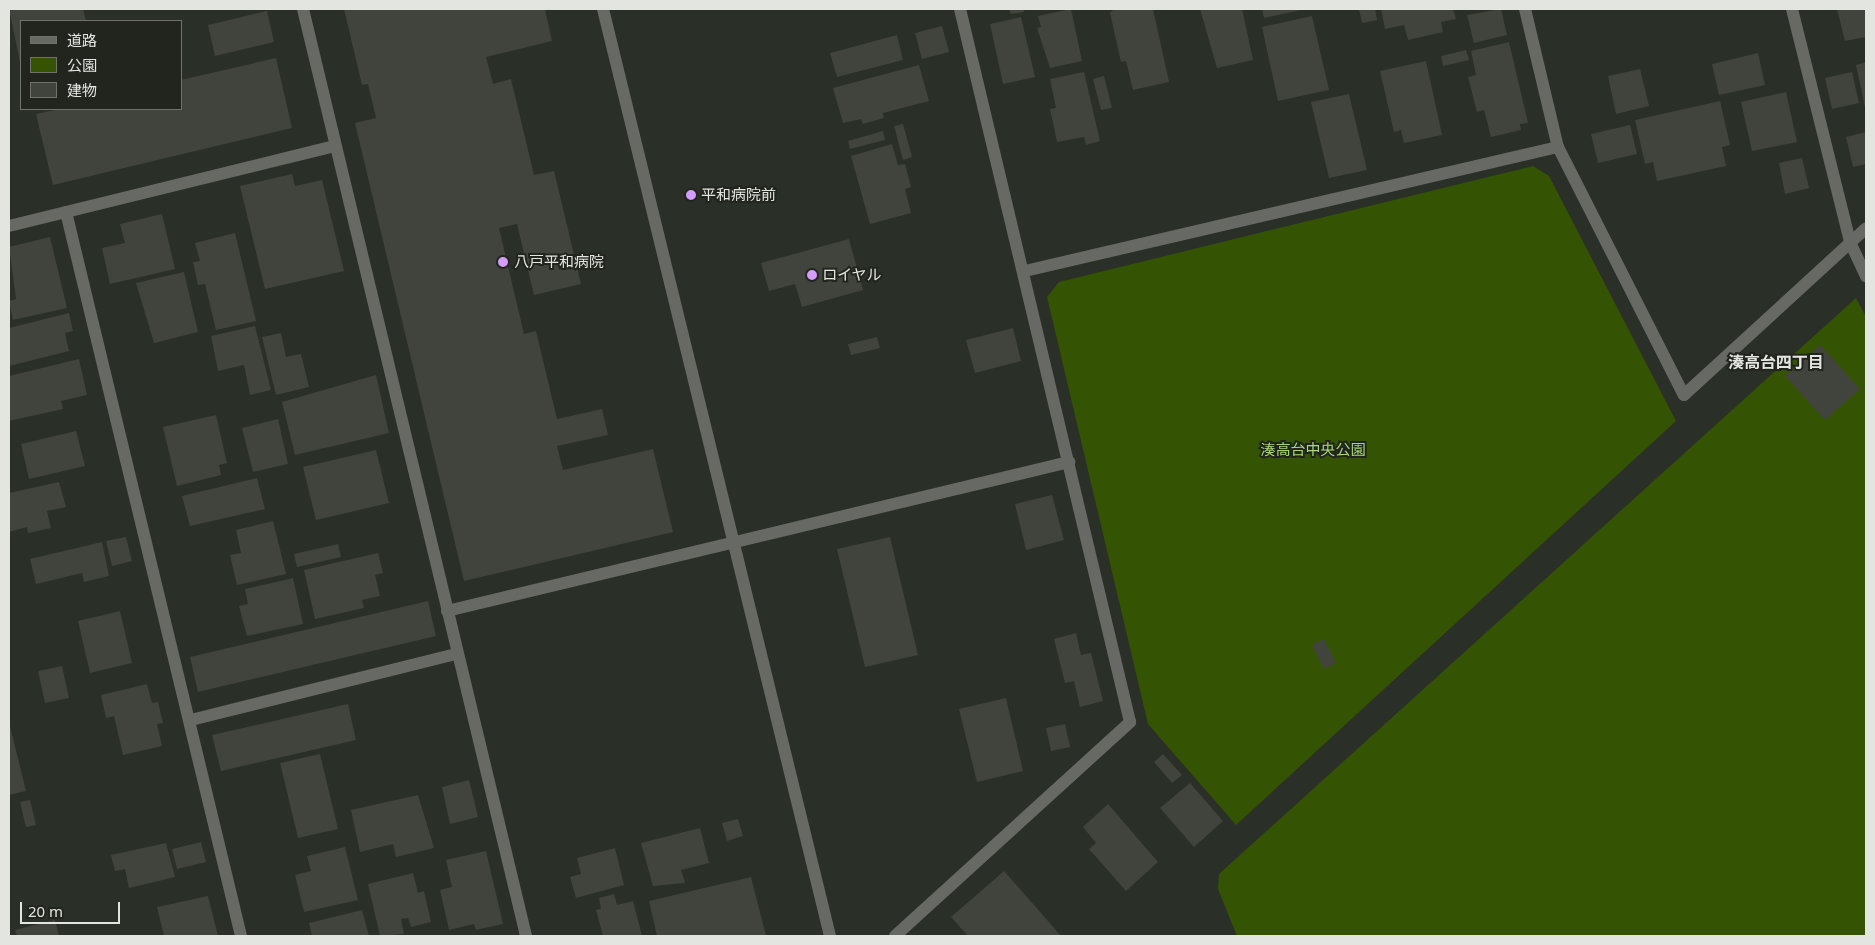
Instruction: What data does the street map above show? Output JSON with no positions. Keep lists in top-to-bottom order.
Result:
{
  "districts": ["湊高台四丁目"],
  "parks": ["湊高台中央公園"],
  "places": ["平和病院前", "八戸平和病院", "ロイヤル"],
  "legend": ["道路", "公園", "建物"],
  "scale_bar": "20 m"
}
